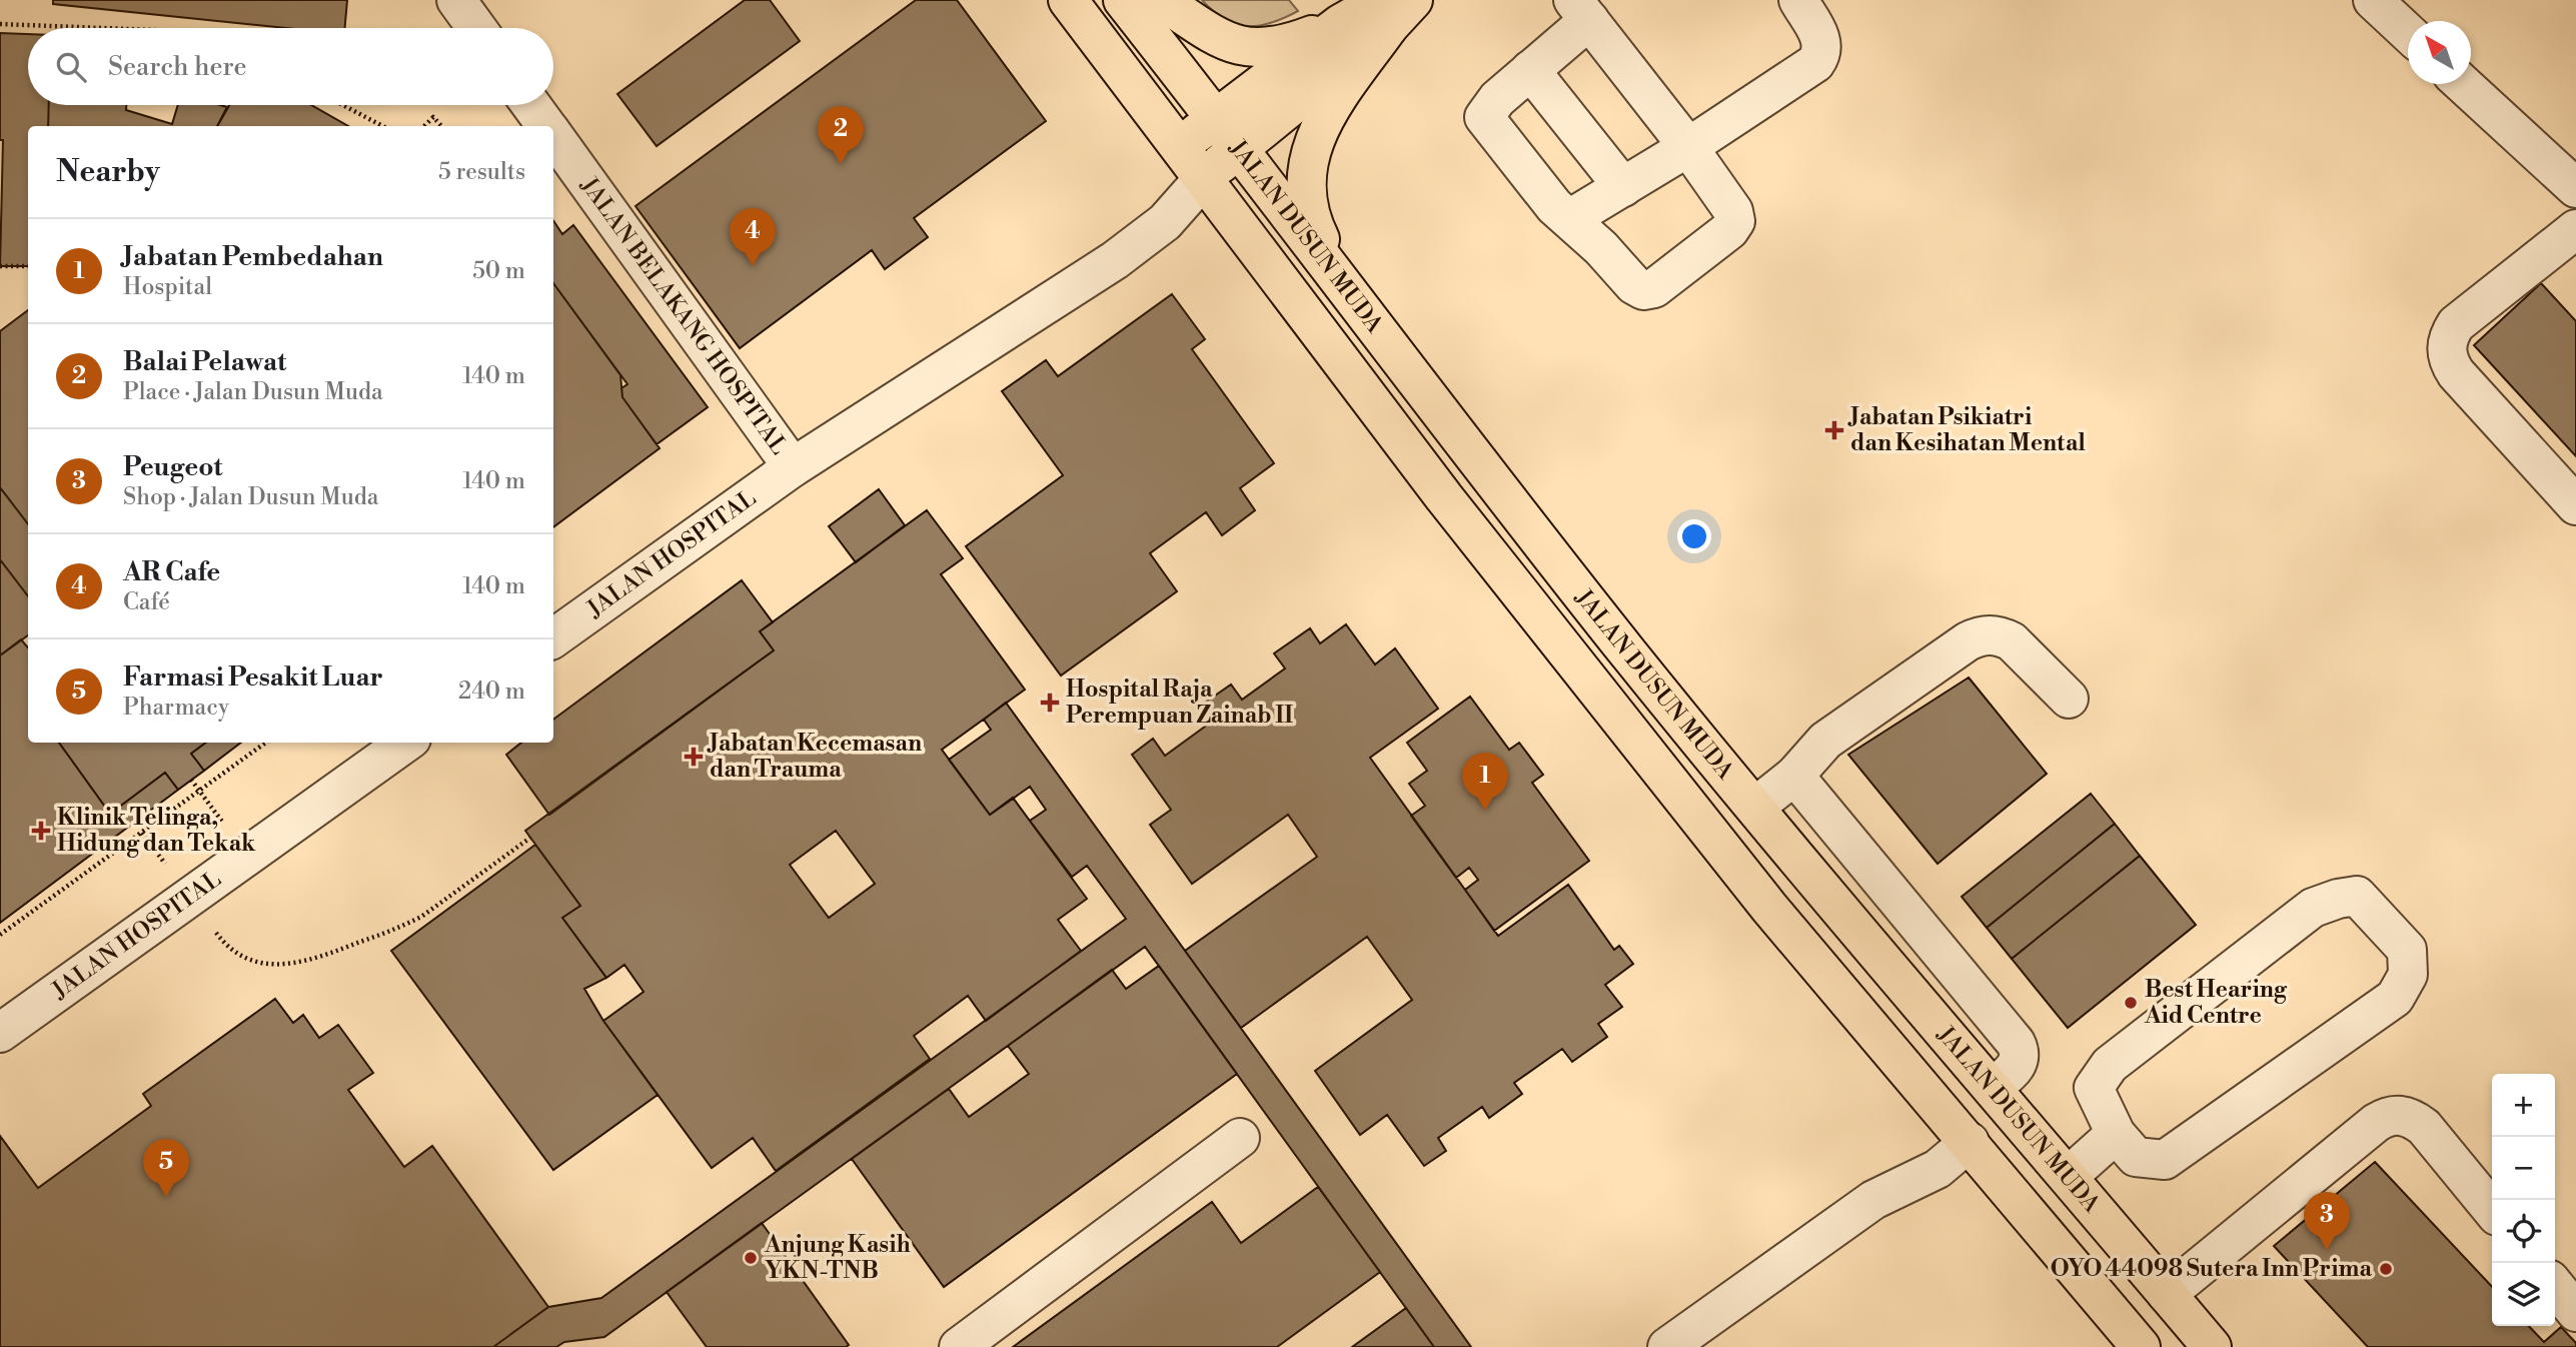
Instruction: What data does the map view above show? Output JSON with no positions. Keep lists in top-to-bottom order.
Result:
{
  "streets": {
    "main road": ["JALAN DUSUN MUDA"],
    "street": ["JALAN BELAKANG HOSPITAL", "JALAN HOSPITAL"]
  },
  "crossings": [
    ["JALAN BELAKANG HOSPITAL", "JALAN HOSPITAL"]
  ],
  "places": {
    "health": [
      "Jabatan Psikiatri dan Kesihatan Mental",
      "Hospital Raja Perempuan Zainab II",
      "Jabatan Kecemasan dan Trauma",
      "Klinik Telinga, Hidung dan Tekak"
    ],
    "other": ["Best Hearing Aid Centre", "Anjung Kasih YKN-TNB", "OYO 44098 Sutera Inn Prima"]
  },
  "north": "top left",
  "page": {
    "search": "Search here",
    "pins": [
      "2",
      "4",
      "1",
      "5",
      "3"
    ],
    "heading": ["Nearby", "5 results"],
    "list": [
      {
        "mark": "1",
        "name": "Jabatan Pembedahan",
        "note": "Hospital",
        "value": "50 m"
      },
      {
        "mark": "2",
        "name": "Balai Pelawat",
        "note": "Place · Jalan Dusun Muda",
        "value": "140 m"
      },
      {
        "mark": "3",
        "name": "Peugeot",
        "note": "Shop · Jalan Dusun Muda",
        "value": "140 m"
      },
      {
        "mark": "4",
        "name": "AR Cafe",
        "note": "Café",
        "value": "140 m"
      },
      {
        "mark": "5",
        "name": "Farmasi Pesakit Luar",
        "note": "Pharmacy",
        "value": "240 m"
      }
    ],
    "map_buttons": ["+", "−"]
  }
}
